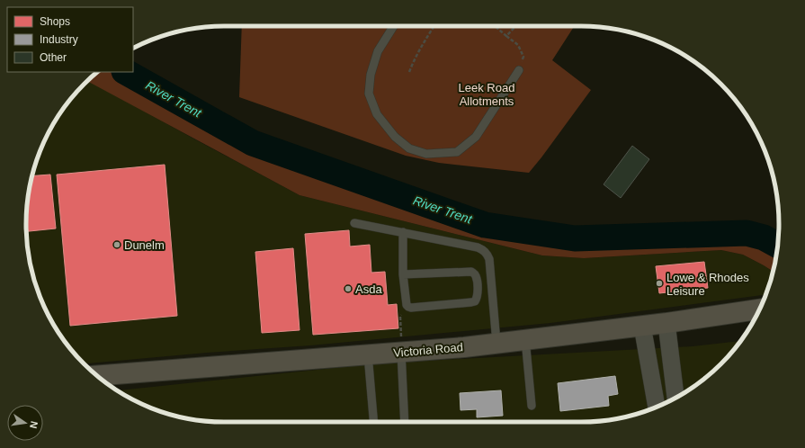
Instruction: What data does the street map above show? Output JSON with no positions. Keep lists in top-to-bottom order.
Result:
{
  "streets": {
    "main road": ["Victoria Road"]
  },
  "water": ["River Trent"],
  "parks": ["Leek Road Allotments"],
  "places": ["Dunelm", "Lowe & Rhodes Leisure", "Asda"],
  "legend": ["Shops", "Industry", "Other"],
  "north": "right"
}
